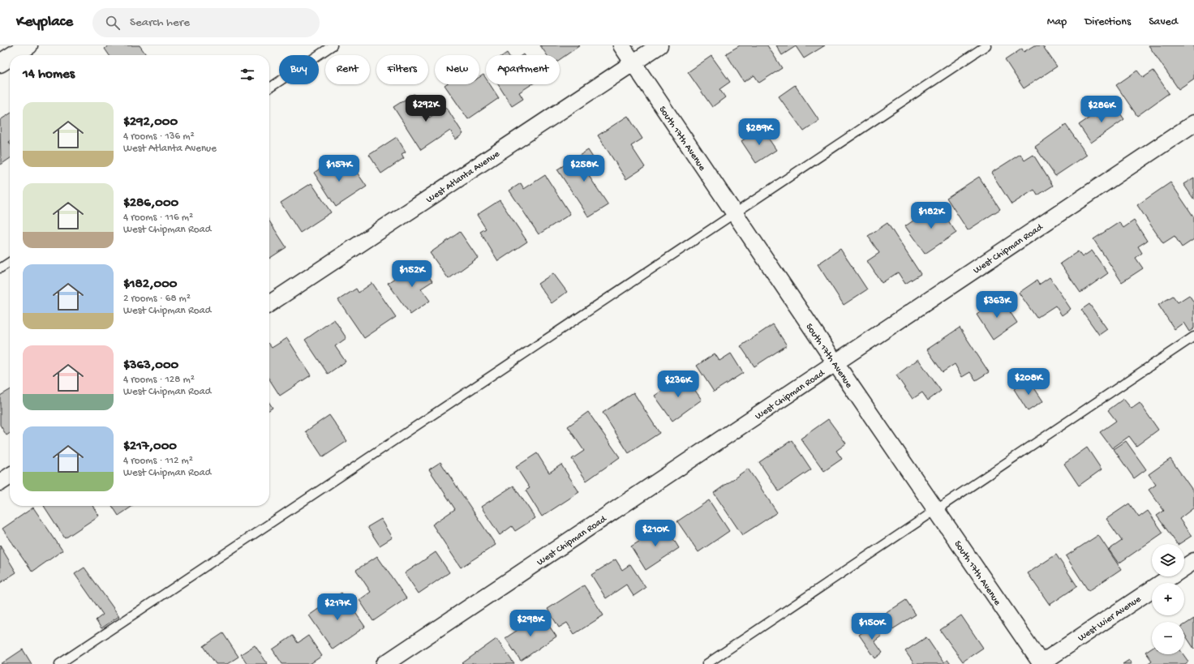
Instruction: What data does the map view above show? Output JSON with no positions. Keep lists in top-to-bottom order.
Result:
{
  "streets": {
    "street": [
      "South 17th Avenue",
      "West Atlanta Avenue",
      "West Chipman Road",
      "West Wier Avenue"
    ]
  },
  "crossings": [
    ["South 17th Avenue", "West Atlanta Avenue"],
    ["South 17th Avenue", "West Chipman Road"],
    ["South 17th Avenue", "West Wier Avenue"]
  ],
  "page": {
    "header": "Keyplace",
    "search": "Search here",
    "nav": ["Map", "Directions", "Saved"],
    "chip": [
      "Buy",
      "Rent",
      "Filters",
      "New",
      "Apartment"
    ],
    "heading": "14 homes",
    "list": [
      {
        "name": "$292,000",
        "note": "4 rooms · 136 m² · West Atlanta Avenue"
      },
      {
        "name": "$286,000",
        "note": "4 rooms · 116 m² · West Chipman Road"
      },
      {
        "name": "$182,000",
        "note": "2 rooms · 68 m² · West Chipman Road"
      },
      {
        "name": "$363,000",
        "note": "4 rooms · 128 m² · West Chipman Road"
      },
      {
        "name": "$217,000",
        "note": "4 rooms · 112 m² · West Chipman Road"
      }
    ],
    "price": [
      "$292K",
      "$286K",
      "$289K",
      "$157K",
      "$258K",
      "$182K",
      "$152K",
      "$363K",
      "$208K",
      "$236K",
      "$210K",
      "$217K",
      "$298K",
      "$150K"
    ],
    "map_buttons": ["+", "−"]
  }
}
